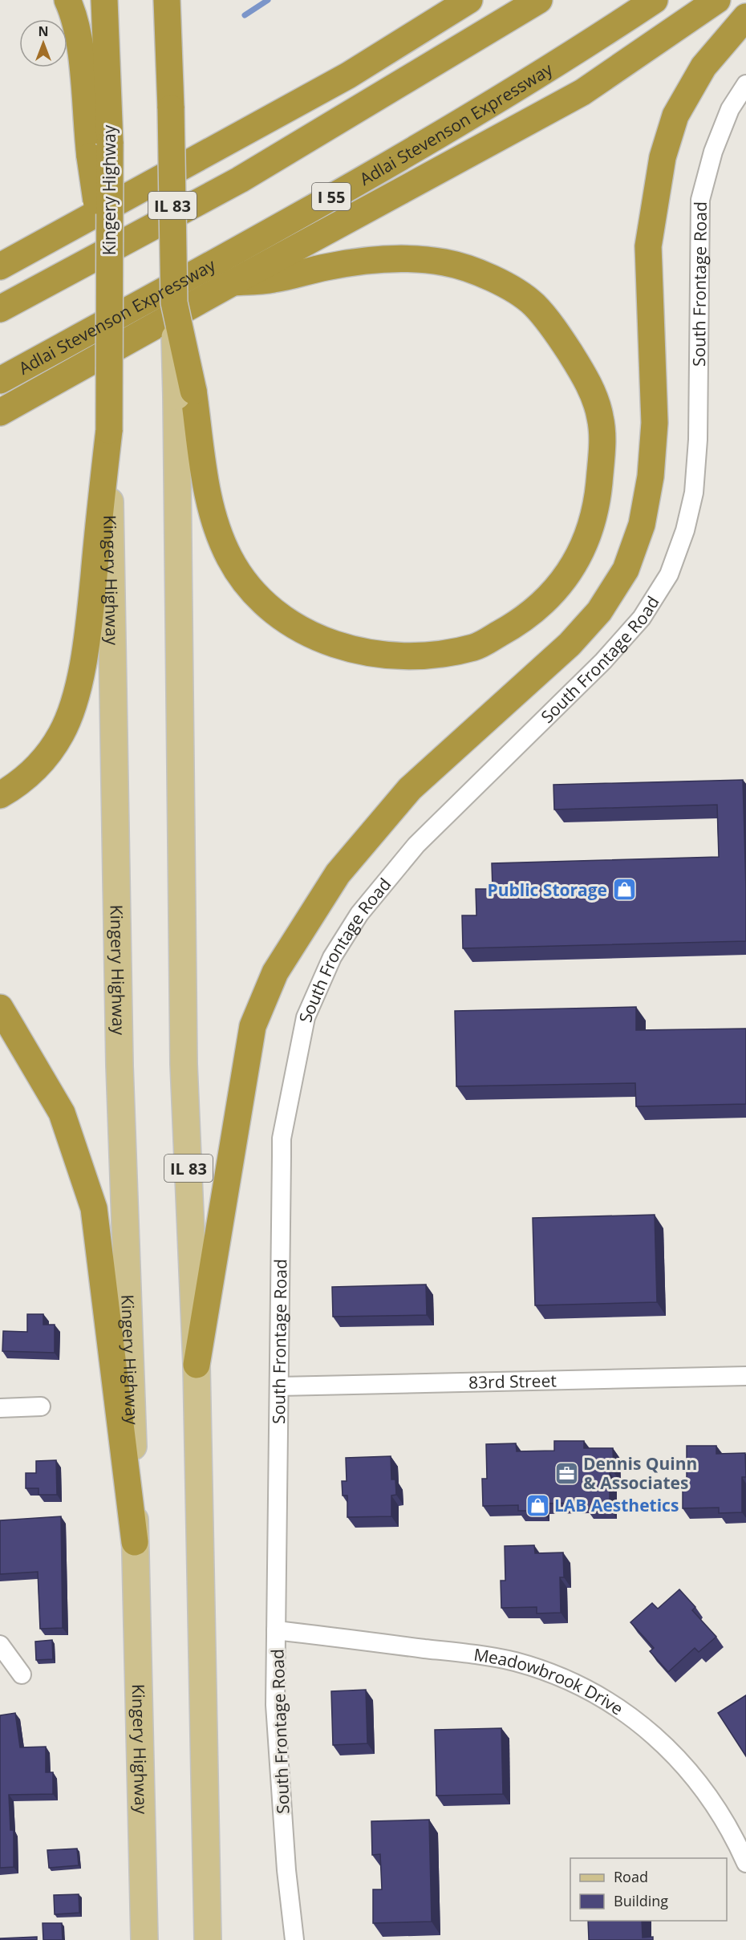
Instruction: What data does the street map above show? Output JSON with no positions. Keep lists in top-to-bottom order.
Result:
{
  "streets": {
    "highway": [
      "Adlai Stevenson Expressway",
      "Kingery Highway",
      "I 55",
      "IL 83"
    ],
    "street": ["South Frontage Road", "83rd Street", "Meadowbrook Drive"]
  },
  "crossings": [
    ["South Frontage Road", "83rd Street"],
    ["South Frontage Road", "Meadowbrook Drive"]
  ],
  "places": {
    "shop": ["Public Storage", "LAB Aesthetics"],
    "office": ["Dennis Quinn & Associates"]
  },
  "legend": ["Road", "Building"],
  "north": "top"
}
